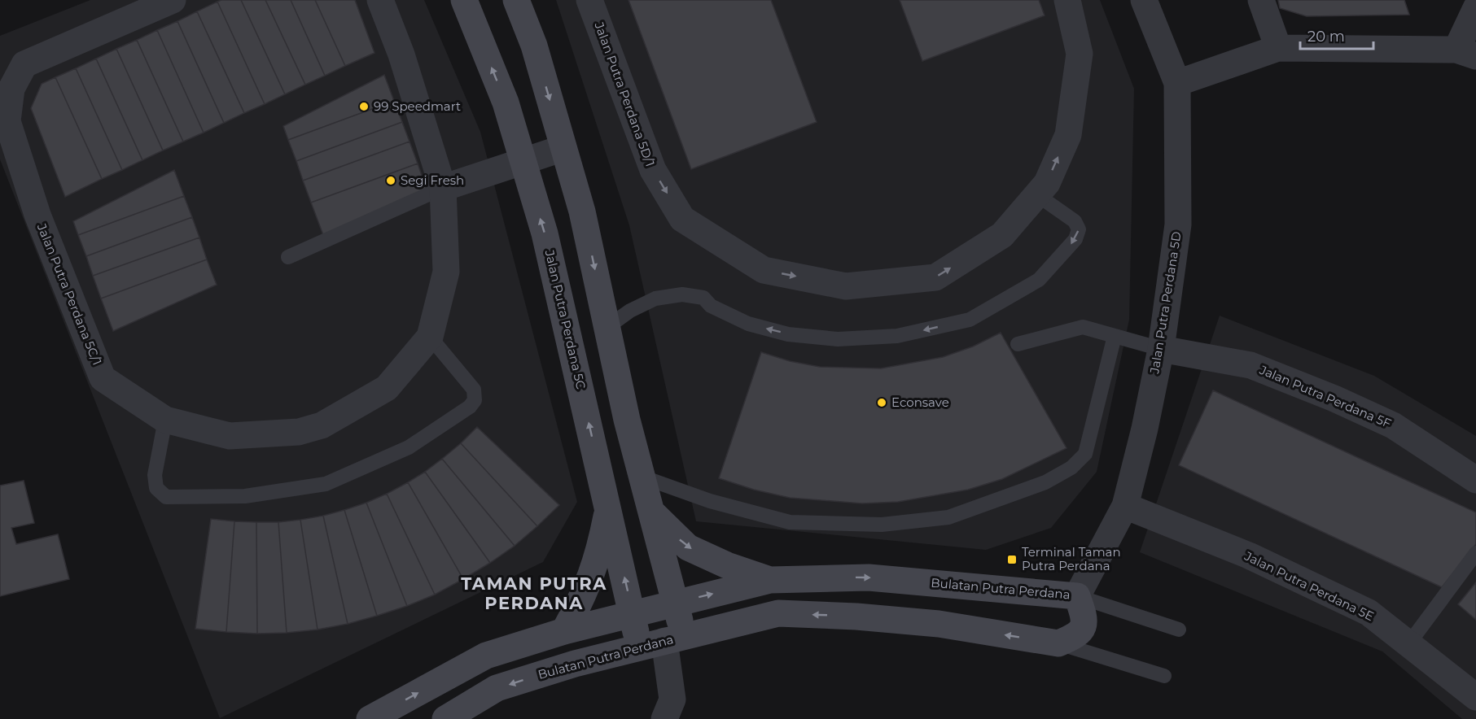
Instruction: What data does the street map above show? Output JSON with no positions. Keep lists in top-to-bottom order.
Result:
{
  "streets": {
    "street": [
      "Jalan Putra Perdana 5D/1",
      "Jalan Putra Perdana 5C/1",
      "Jalan Putra Perdana 5D",
      "Jalan Putra Perdana 5C",
      "Jalan Putra Perdana 5F",
      "Jalan Putra Perdana 5E",
      "Bulatan Putra Perdana"
    ]
  },
  "crossings": [
    ["Jalan Putra Perdana 5D", "Jalan Putra Perdana 5F"],
    ["Jalan Putra Perdana 5D", "Jalan Putra Perdana 5E"],
    ["Jalan Putra Perdana 5D", "Bulatan Putra Perdana"],
    ["Jalan Putra Perdana 5C", "Bulatan Putra Perdana"]
  ],
  "districts": ["TAMAN PUTRA PERDANA"],
  "places": {
    "other": ["99 Speedmart", "Segi Fresh", "Econsave"],
    "transit": ["Terminal Taman Putra Perdana"]
  },
  "scale_bar": "20 m"
}
